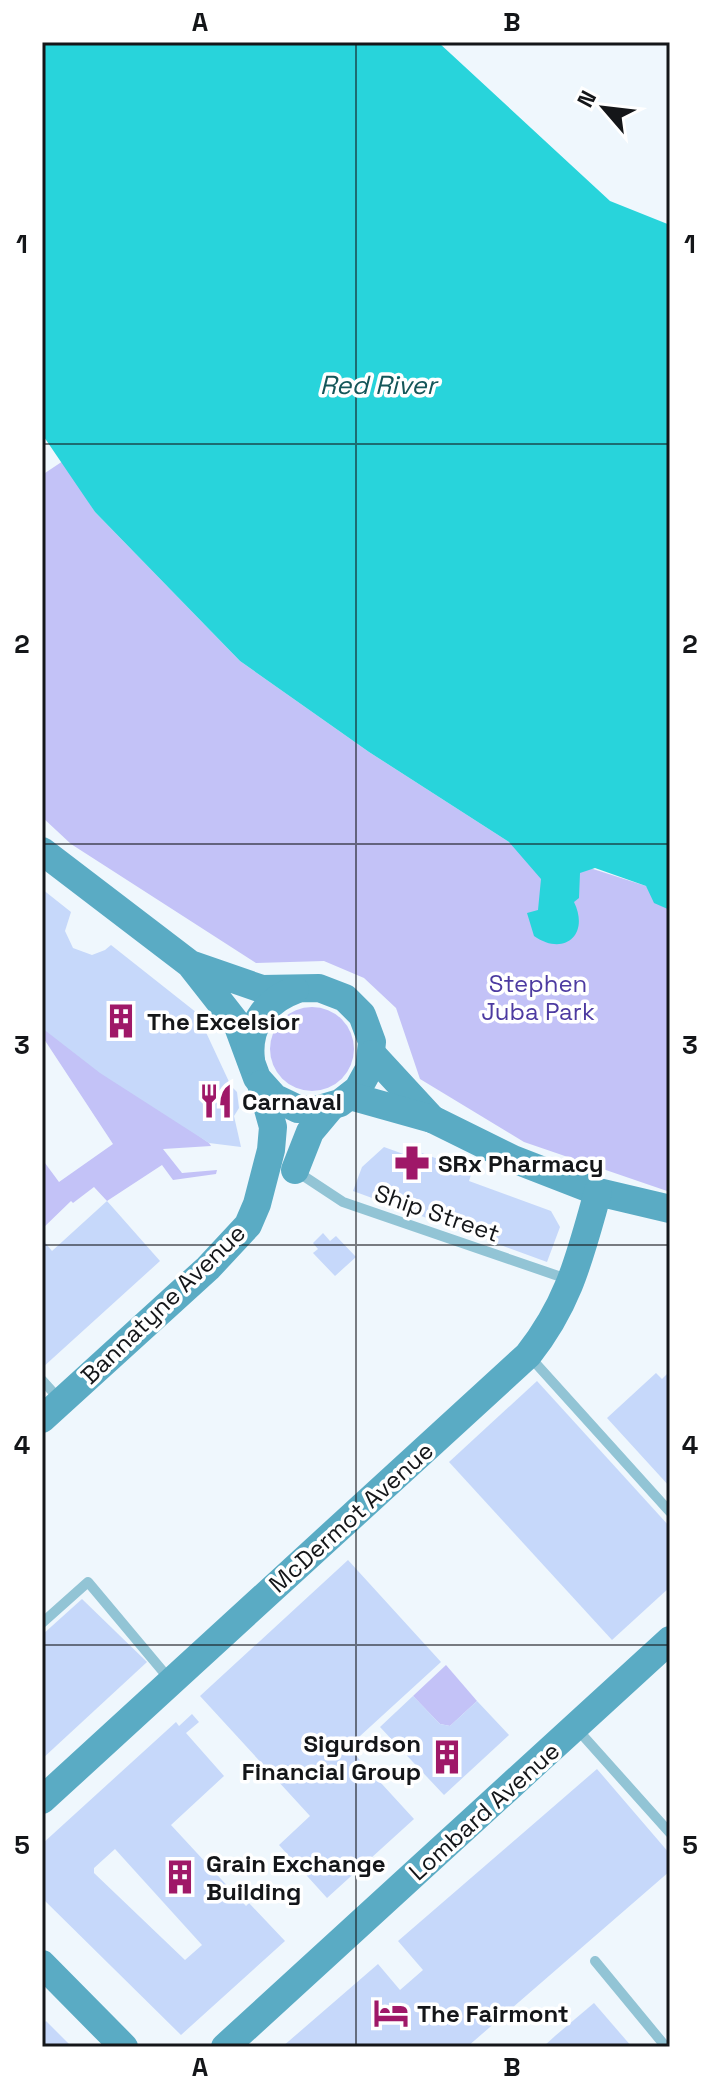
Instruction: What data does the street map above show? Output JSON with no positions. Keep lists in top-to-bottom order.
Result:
{
  "streets": {
    "street": ["Bannatyne Avenue", "McDermot Avenue", "Lombard Avenue"],
    "lane": ["Ship Street"]
  },
  "crossings": [
    ["Ship Street", "McDermot Avenue"]
  ],
  "water": ["Red River"],
  "parks": ["Stephen Juba Park"],
  "places": {
    "building": ["The Excelsior", "Sigurdson Financial Group", "Grain Exchange Building"],
    "restaurant": ["Carnaval"],
    "pharmacy": ["SRx Pharmacy"],
    "hotel": ["The Fairmont"]
  },
  "north": "top left",
  "grid": {
    "columns": ["A", "B"],
    "rows": [
      "1",
      "2",
      "3",
      "4",
      "5"
    ]
  }
}
